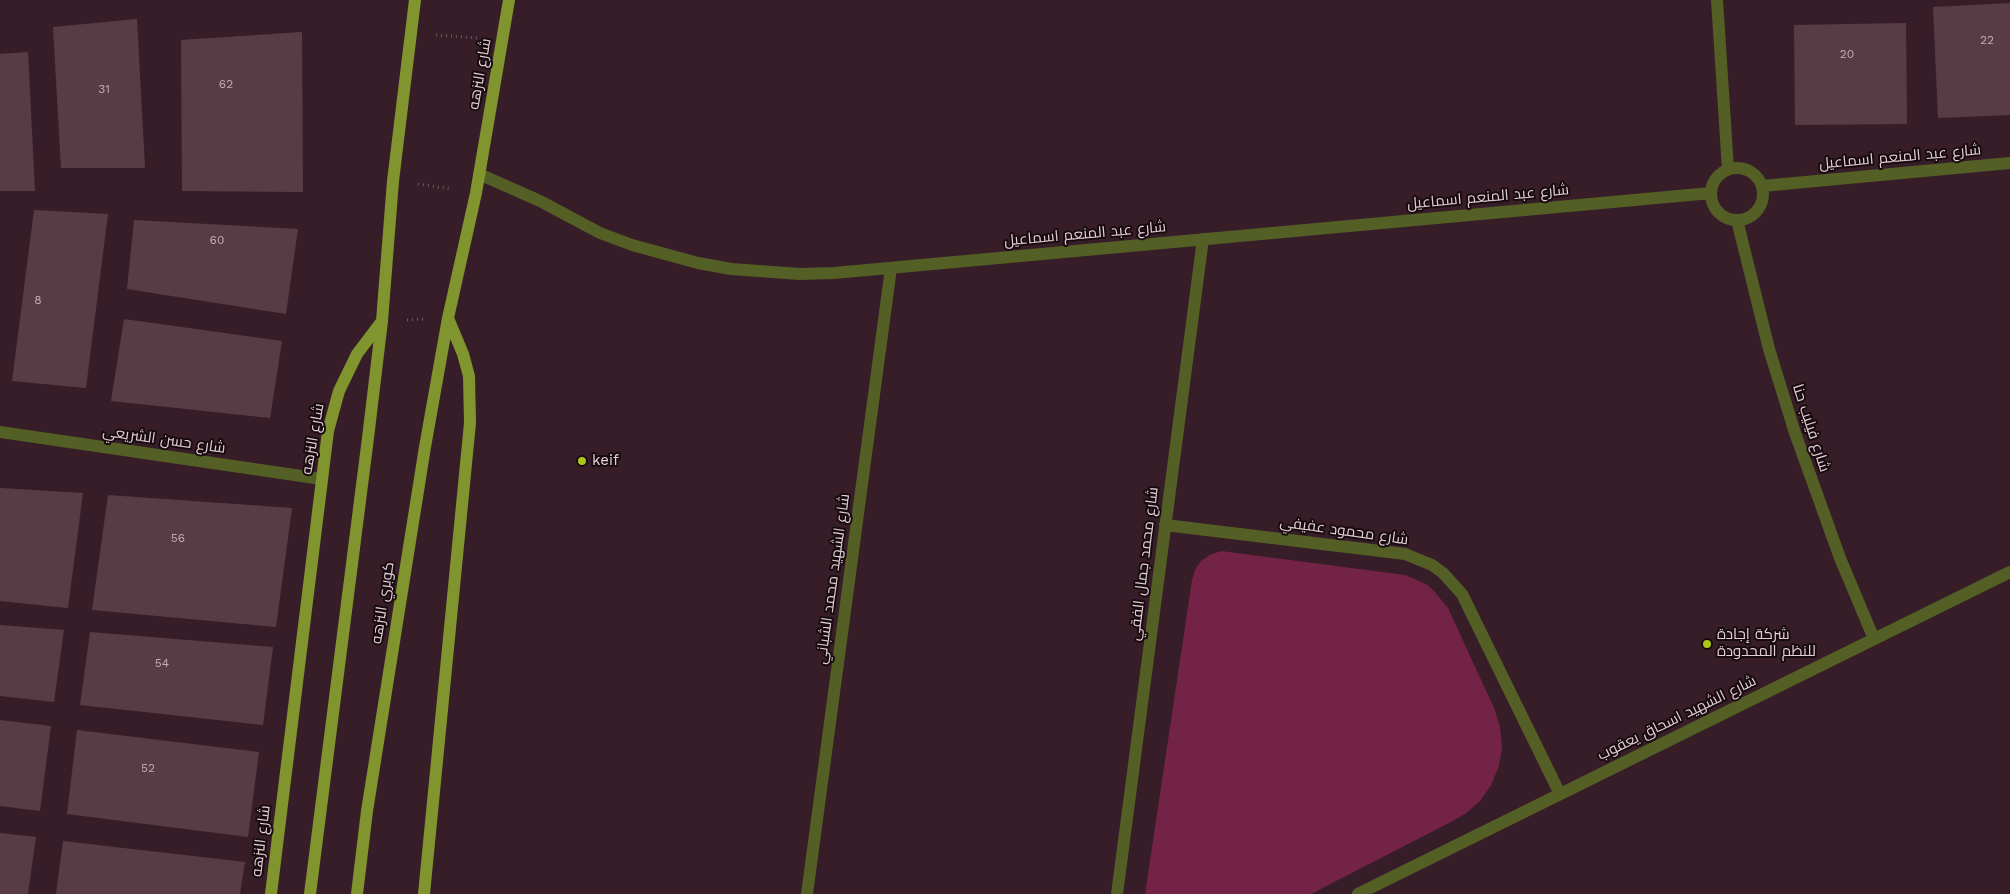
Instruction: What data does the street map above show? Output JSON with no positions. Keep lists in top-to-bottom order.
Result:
{
  "streets": {
    "main road": ["شارع النزهه", "كوبري النزهه"],
    "street": [
      "شارع عبد المنعم اسماعيل",
      "شارع فيليب حنا",
      "شارع حسن الشريعي",
      "شارع محمود عفيفي",
      "شارع محمد جمال الفقي",
      "شارع الشهيد محمد الشباني",
      "شارع الشهيد اسحاق يعقوب"
    ]
  },
  "crossings": [
    ["شارع النزهه", "شارع عبد المنعم اسماعيل"],
    ["شارع النزهه", "شارع حسن الشريعي"],
    ["شارع النزهه", "كوبري النزهه"],
    ["شارع عبد المنعم اسماعيل", "شارع فيليب حنا"],
    ["شارع عبد المنعم اسماعيل", "شارع محمد جمال الفقي"],
    ["شارع عبد المنعم اسماعيل", "شارع الشهيد محمد الشباني"],
    ["شارع فيليب حنا", "شارع الشهيد اسحاق يعقوب"],
    ["شارع محمود عفيفي", "شارع محمد جمال الفقي"],
    ["شارع محمود عفيفي", "شارع الشهيد اسحاق يعقوب"]
  ],
  "places": ["keif", "شركة إجادة للنظم المحدودة"],
  "house_numbers": [
    "22",
    "20",
    "62",
    "31",
    "60",
    "8",
    "56",
    "54",
    "52"
  ]
}
